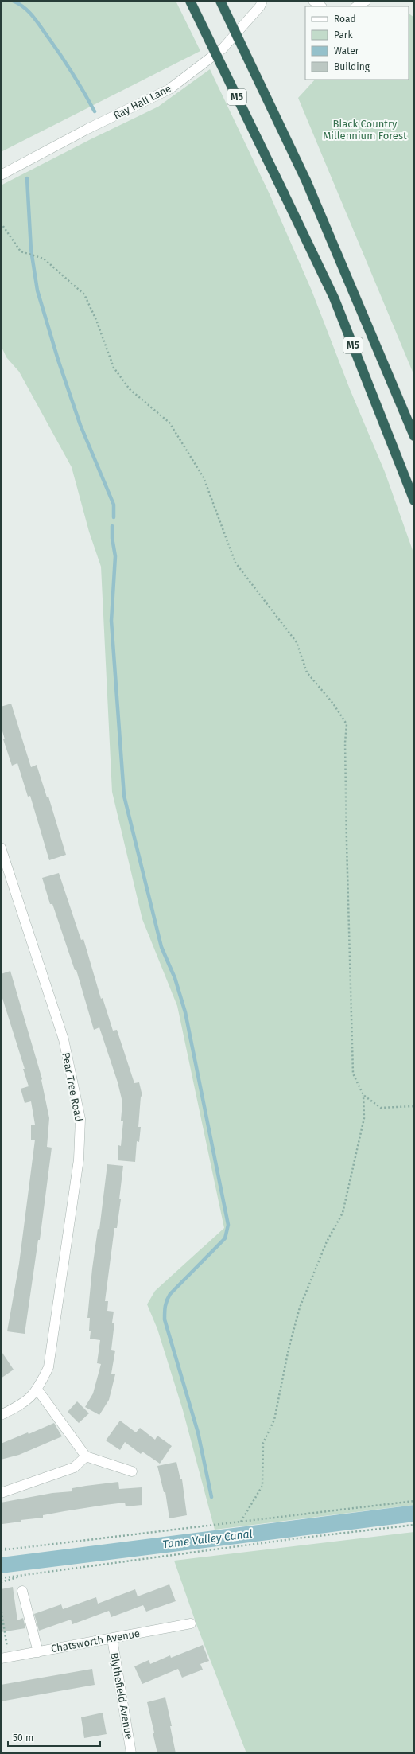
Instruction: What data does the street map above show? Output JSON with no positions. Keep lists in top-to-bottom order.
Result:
{
  "streets": {
    "highway": ["M5"],
    "street": [
      "Ray Hall Lane",
      "Pear Tree Road",
      "Chatsworth Avenue",
      "Blythefield Avenue"
    ]
  },
  "crossings": [
    ["Chatsworth Avenue", "Blythefield Avenue"]
  ],
  "water": ["Tame Valley Canal"],
  "parks": ["Black Country Millennium Forest"],
  "legend": [
    "Road",
    "Park",
    "Water",
    "Building"
  ],
  "scale_bar": "50 m"
}
